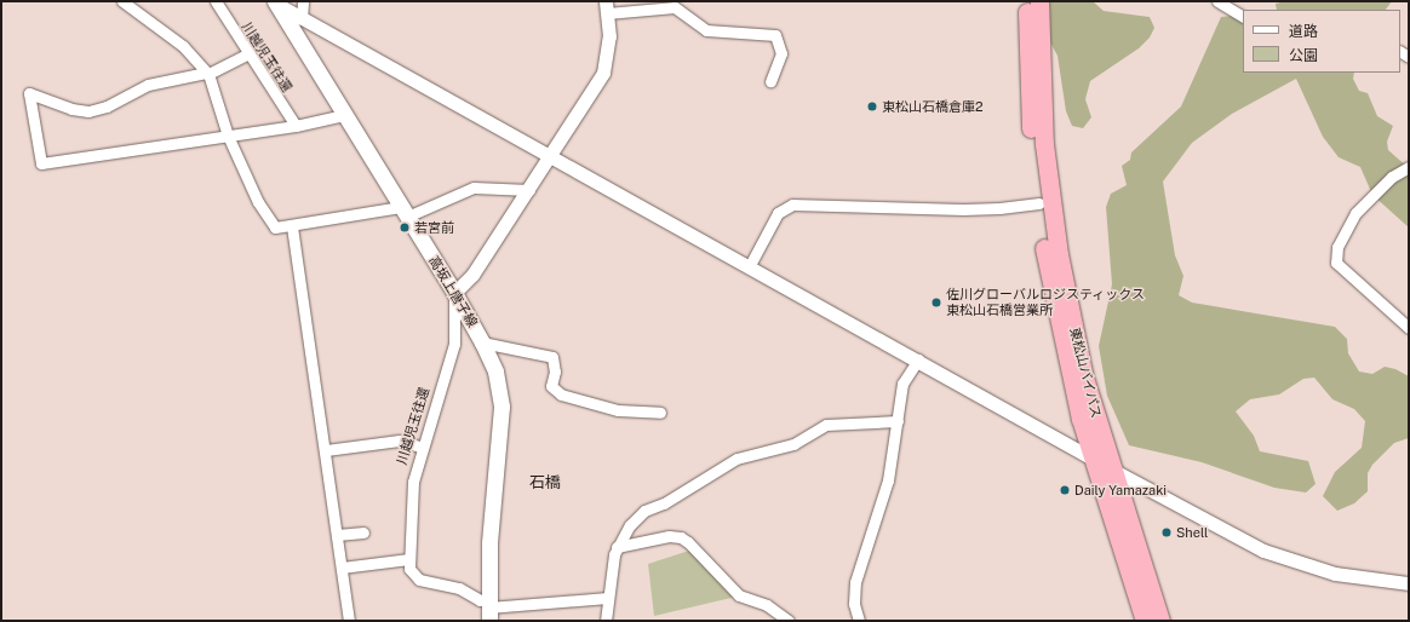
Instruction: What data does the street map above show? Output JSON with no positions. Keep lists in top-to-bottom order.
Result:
{
  "streets": {
    "highway": ["東松山バイパス"],
    "main road": ["高坂上唐子線"],
    "street": ["川越児玉往還"]
  },
  "crossings": [
    ["川越児玉往還", "高坂上唐子線"]
  ],
  "districts": ["石橋"],
  "places": [
    "東松山石橋倉庫2",
    "若宮前",
    "佐川グローバルロジスティックス 東松山石橋営業所",
    "Daily Yamazaki",
    "Shell"
  ],
  "legend": ["道路", "公園"]
}
